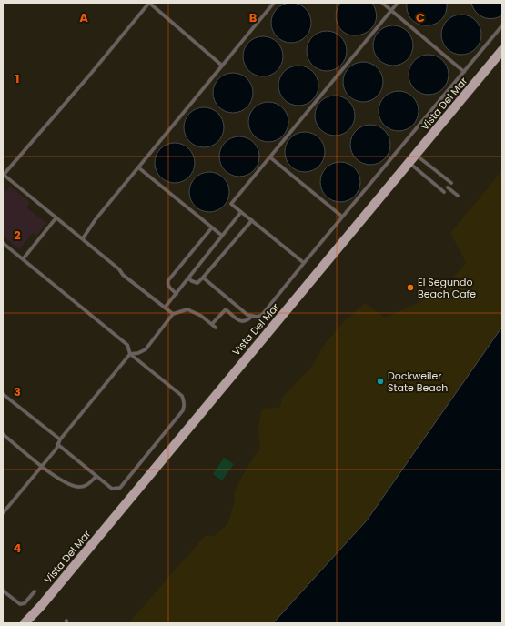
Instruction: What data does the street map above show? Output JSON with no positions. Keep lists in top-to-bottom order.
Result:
{
  "streets": {
    "main road": ["Vista Del Mar"]
  },
  "places": ["El Segundo Beach Cafe", "Dockweiler State Beach"],
  "grid": {
    "columns": ["A", "B", "C"],
    "rows": [
      "1",
      "2",
      "3",
      "4"
    ]
  }
}
